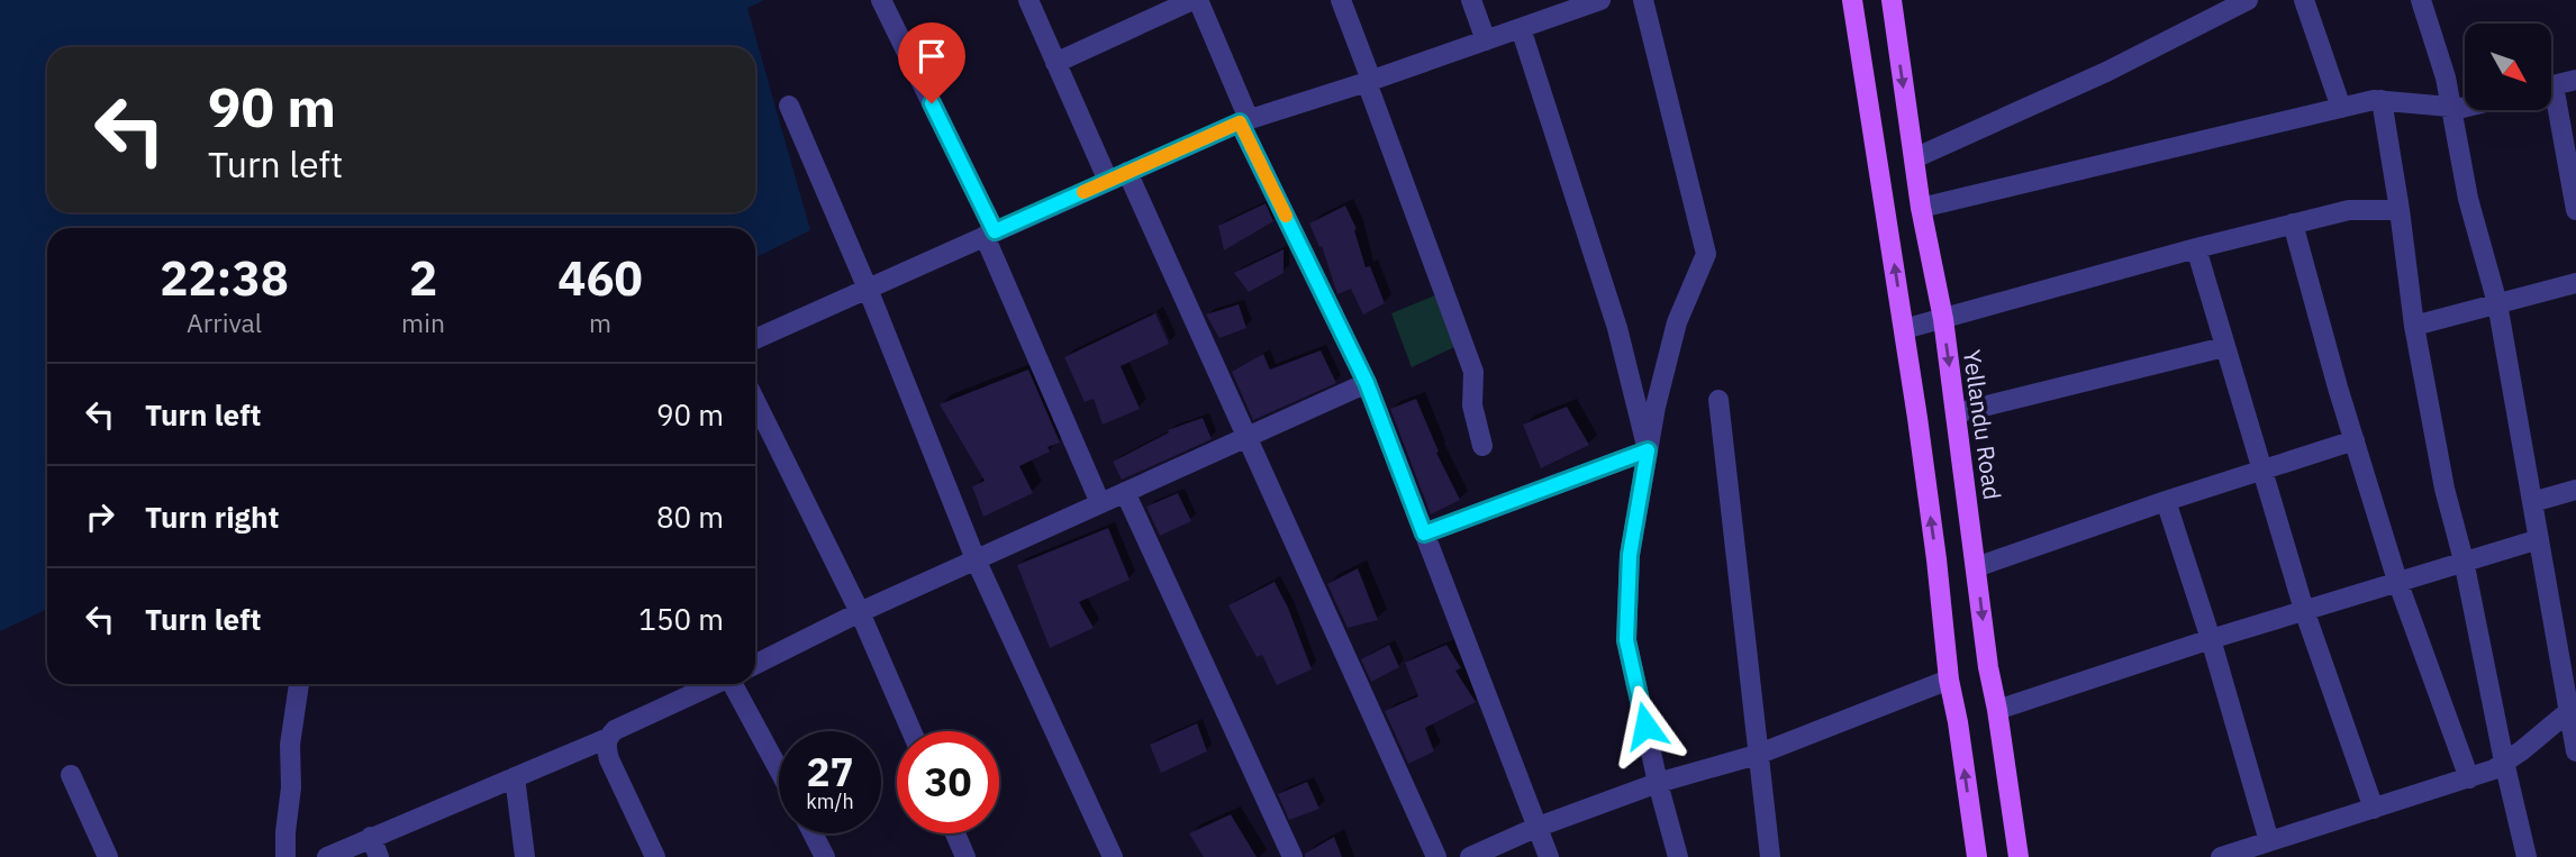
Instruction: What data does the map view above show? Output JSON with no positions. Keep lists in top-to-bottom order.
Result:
{
  "streets": {
    "main road": ["Yellandu Road"]
  },
  "north": "bottom right",
  "page": {
    "turn": ["90 m", "Turn left"],
    "eta": [
      "22:38",
      "Arrival",
      "2",
      "min",
      "460",
      "m"
    ],
    "list": [
      {
        "name": "Turn left",
        "value": "90 m"
      },
      {
        "name": "Turn right",
        "value": "80 m"
      },
      {
        "name": "Turn left",
        "value": "150 m"
      }
    ],
    "speed": "27 km/h",
    "limit": "30"
  }
}
